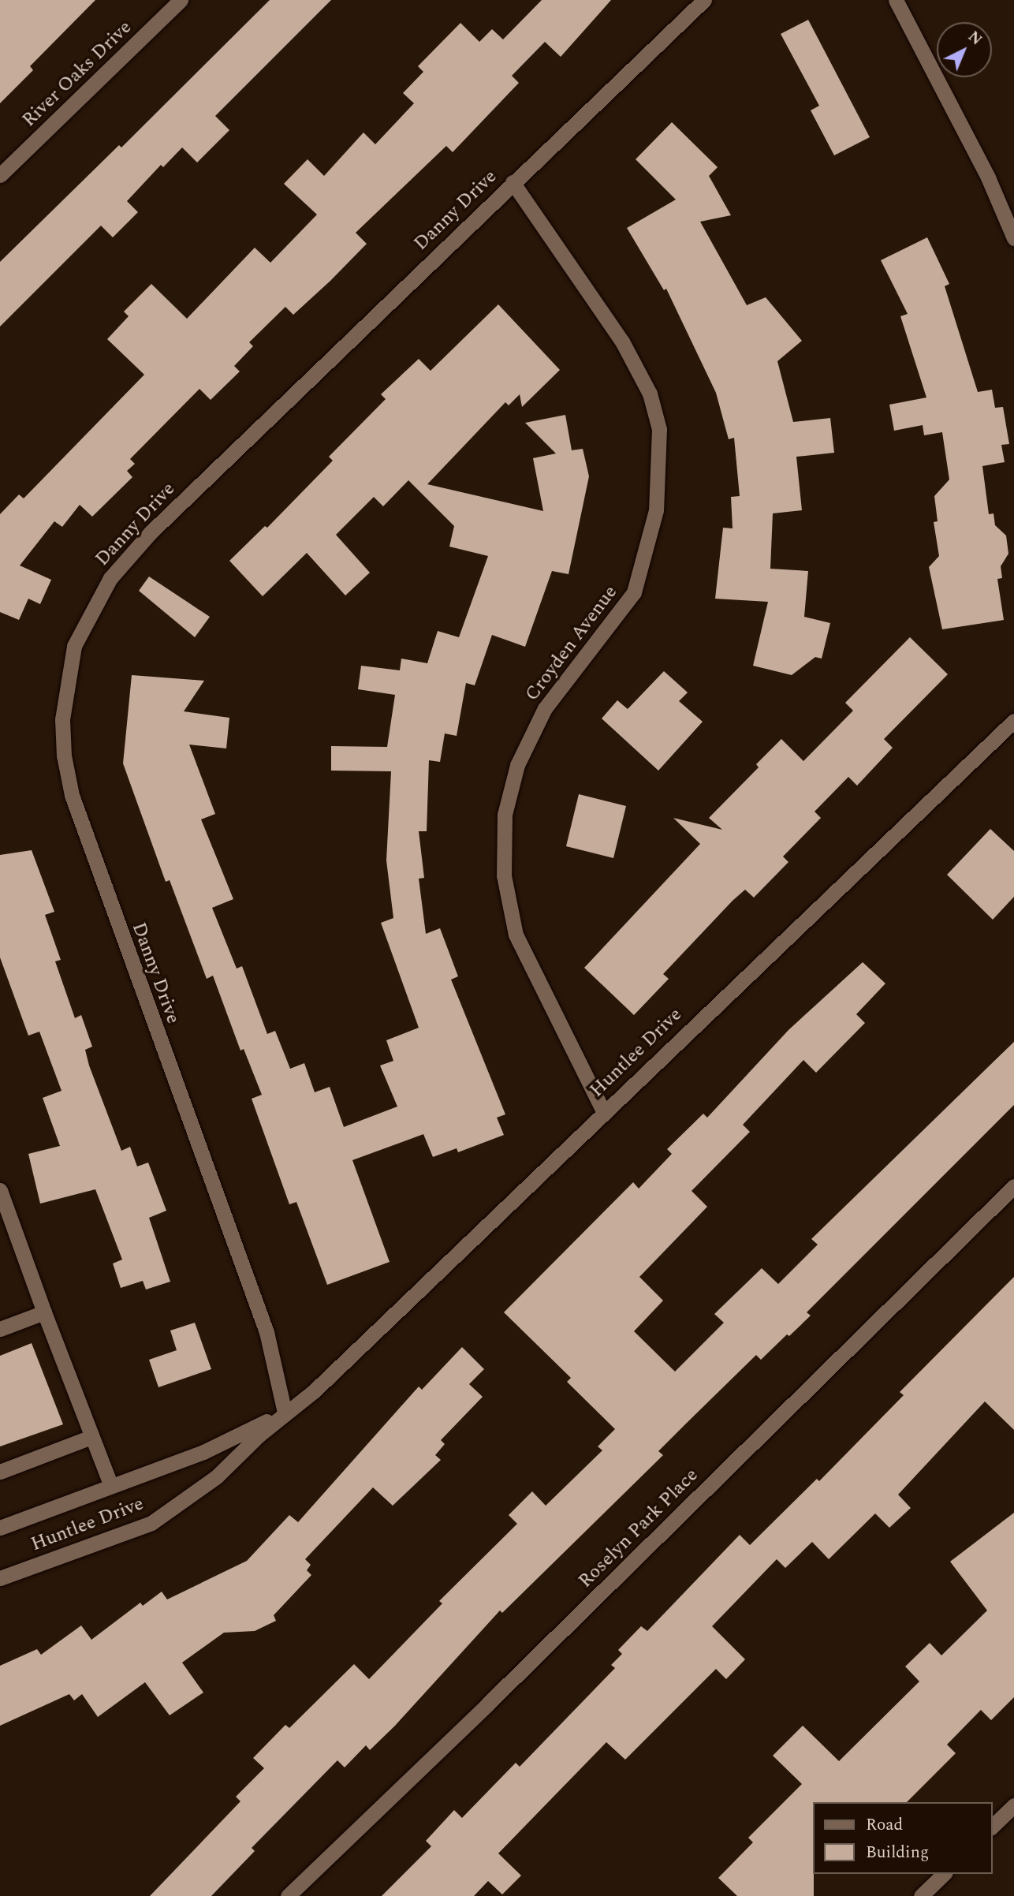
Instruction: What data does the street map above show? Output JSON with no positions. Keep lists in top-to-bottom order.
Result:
{
  "streets": {
    "street": [
      "River Oaks Drive",
      "Danny Drive",
      "Croyden Avenue",
      "Huntlee Drive",
      "Roselyn Park Place"
    ]
  },
  "crossings": [
    ["Danny Drive", "Croyden Avenue"],
    ["Danny Drive", "Huntlee Drive"],
    ["Croyden Avenue", "Huntlee Drive"]
  ],
  "legend": ["Road", "Building"],
  "north": "top right"
}
